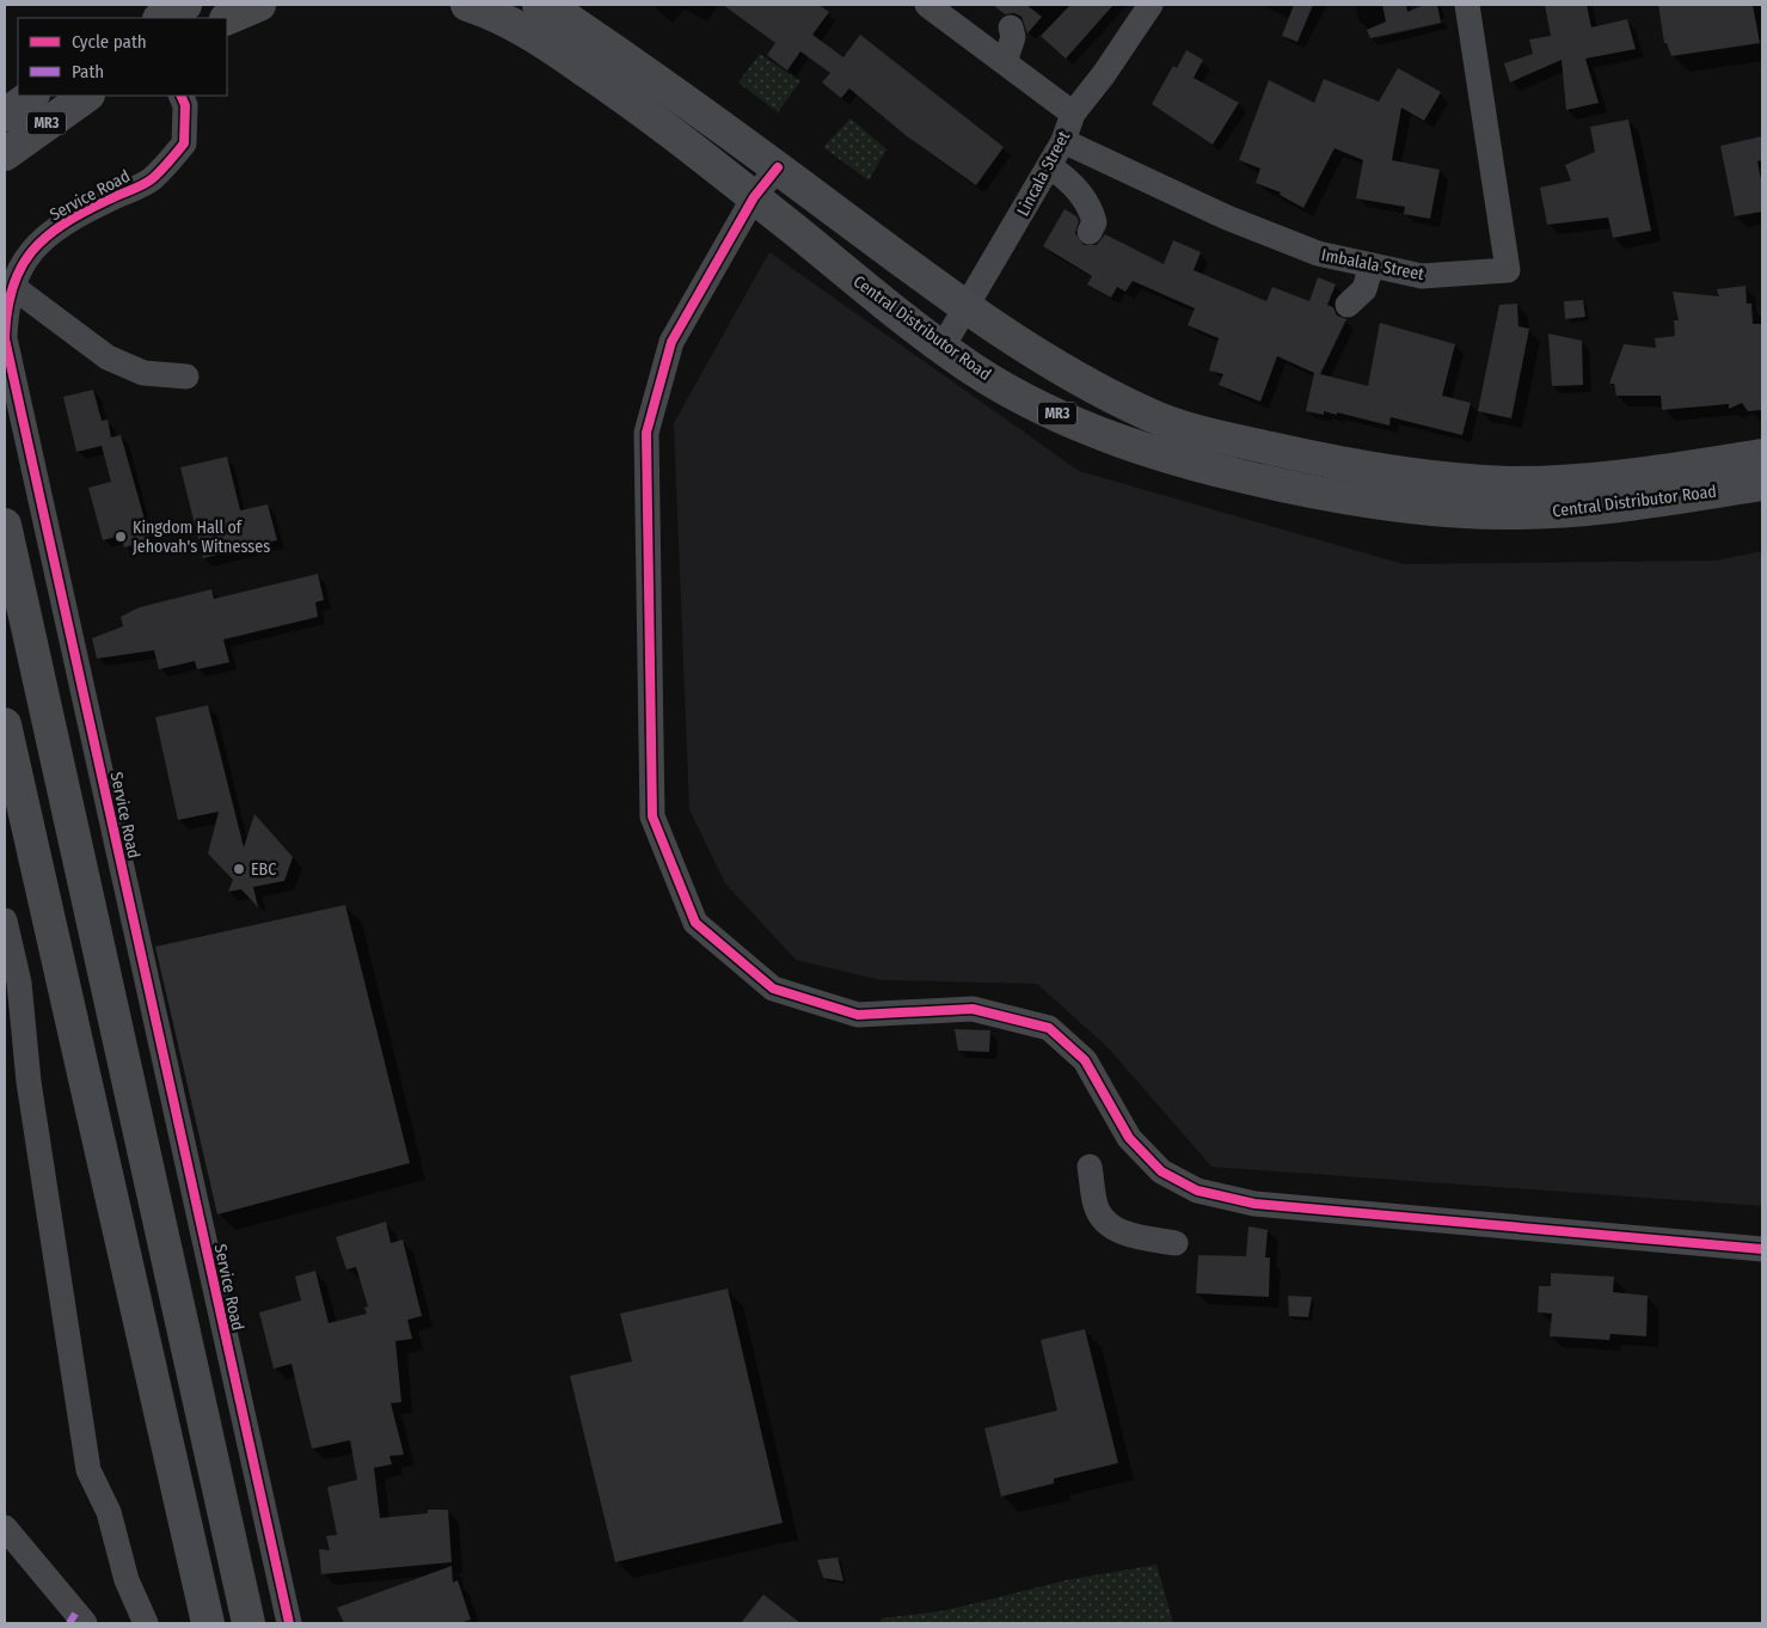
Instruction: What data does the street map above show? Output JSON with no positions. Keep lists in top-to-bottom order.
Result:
{
  "streets": {
    "main road": ["MR3", "Central Distributor Road"],
    "street": ["Lincala Street", "Service Road", "Imbalala Street"]
  },
  "crossings": [
    ["Lincala Street", "Imbalala Street"],
    ["Lincala Street", "Central Distributor Road"]
  ],
  "places": ["Kingdom Hall of Jehovah's Witnesses", "EBC"],
  "legend": ["Cycle path", "Path"]
}
